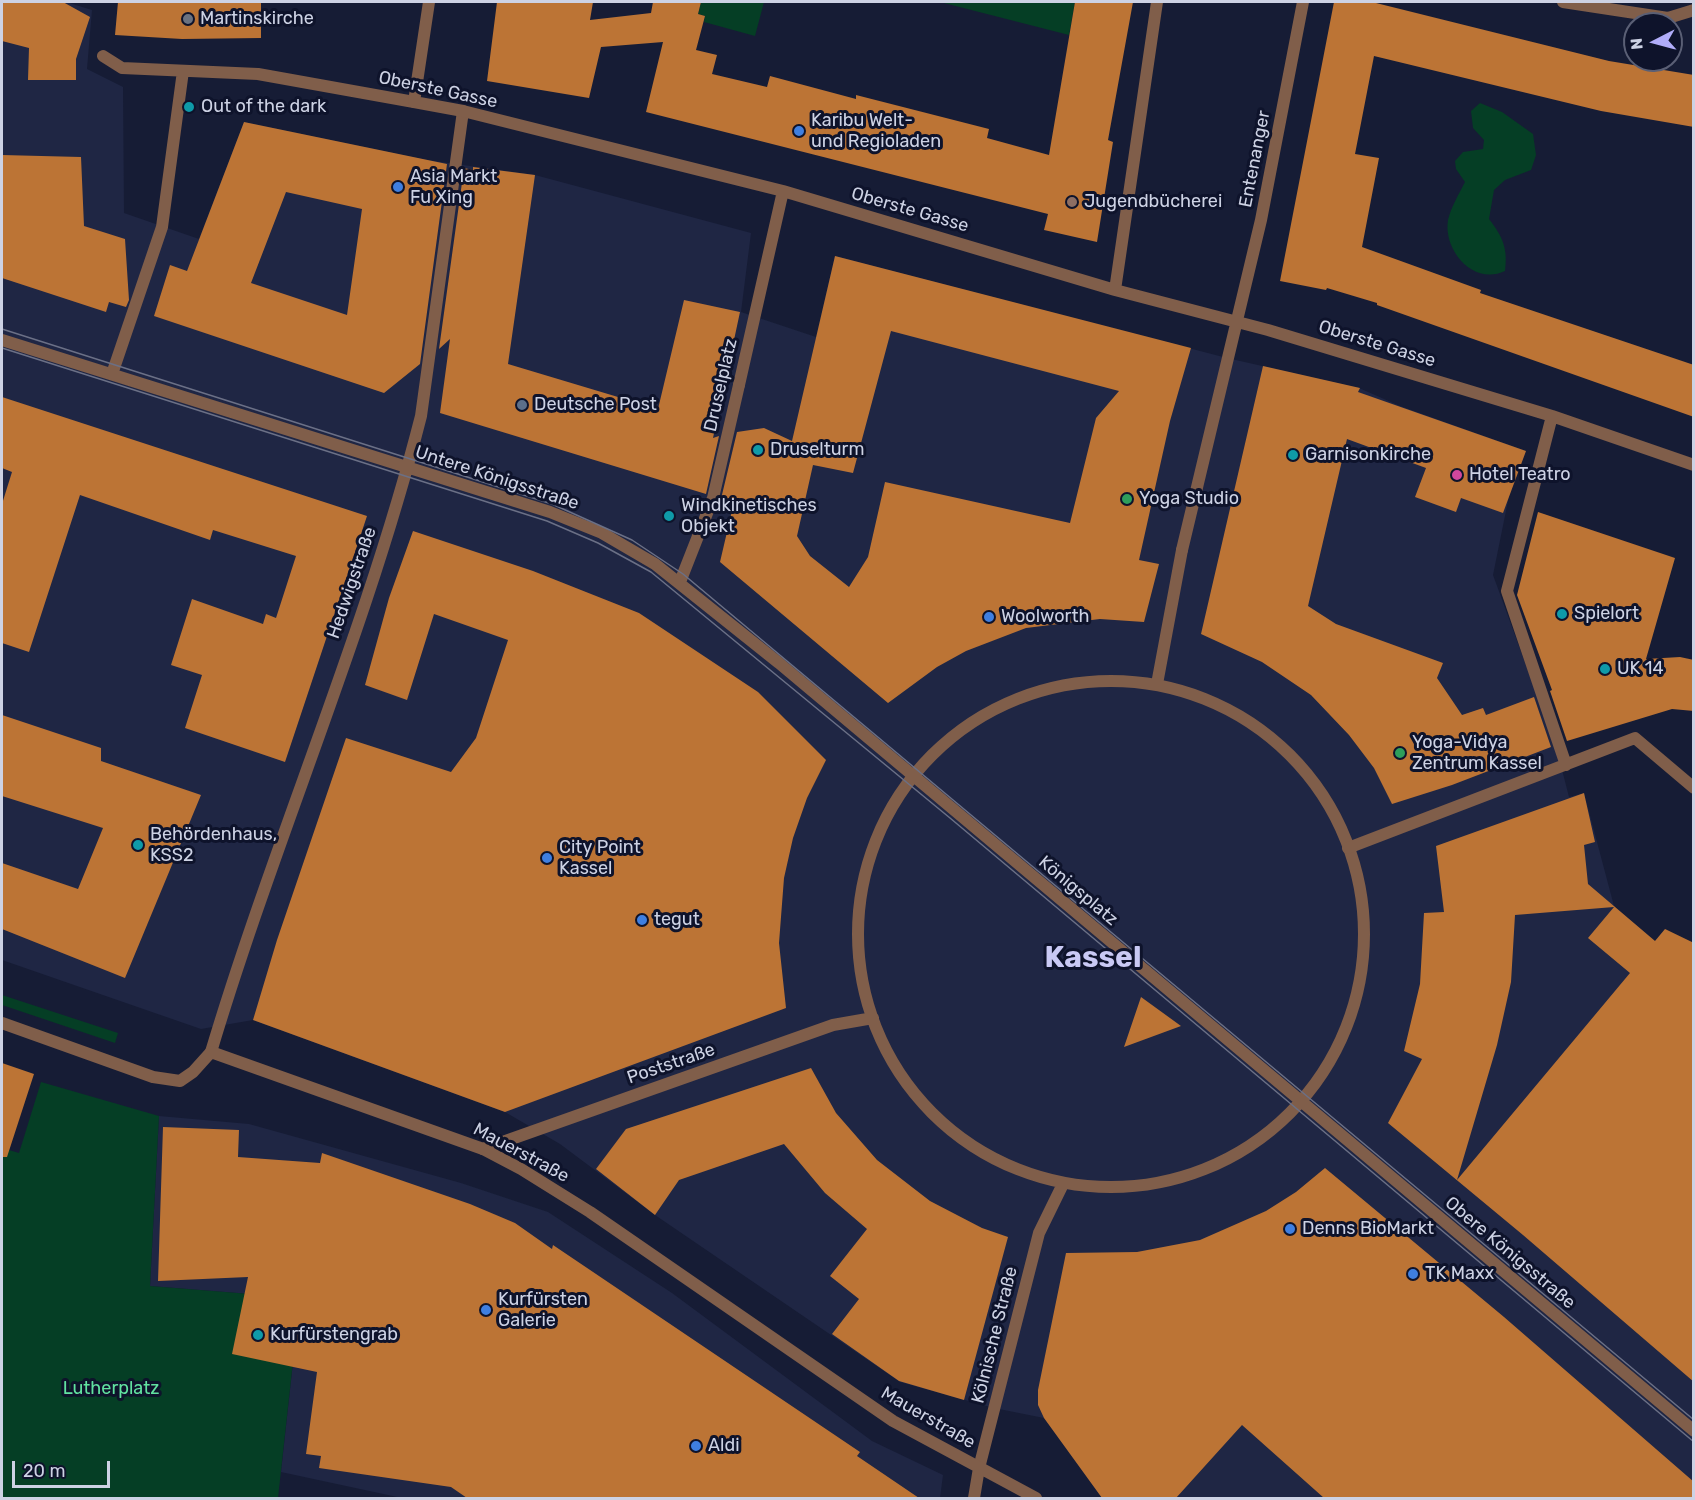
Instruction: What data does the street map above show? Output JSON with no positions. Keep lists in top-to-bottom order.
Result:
{
  "streets": {
    "street": [
      "Oberste Gasse",
      "Entenanger",
      "Druselplatz",
      "Untere Königsstraße",
      "Hedwigstraße",
      "Königsplatz",
      "Poststraße",
      "Mauerstraße",
      "Obere Königsstraße",
      "Kölnische Straße"
    ]
  },
  "crossings": [
    ["Oberste Gasse", "Entenanger"],
    ["Oberste Gasse", "Druselplatz"],
    ["Oberste Gasse", "Hedwigstraße"],
    ["Druselplatz", "Untere Königsstraße"],
    ["Untere Königsstraße", "Hedwigstraße"],
    ["Untere Königsstraße", "Königsplatz"],
    ["Hedwigstraße", "Mauerstraße"],
    ["Königsplatz", "Obere Königsstraße"],
    ["Poststraße", "Mauerstraße"],
    ["Mauerstraße", "Kölnische Straße"]
  ],
  "districts": ["Kassel"],
  "parks": ["Lutherplatz"],
  "places": [
    "Martinskirche",
    "Out of the dark",
    "Karibu Welt- und Regioladen",
    "Asia Markt Fu Xing",
    "Jugendbücherei",
    "Deutsche Post",
    "Druselturm",
    "Garnisonkirche",
    "Hotel Teatro",
    "Yoga Studio",
    "Windkinetisches Objekt",
    "Spielort",
    "Woolworth",
    "UK 14",
    "Yoga-Vidya Zentrum Kassel",
    "Behördenhaus, KSS2",
    "City Point Kassel",
    "tegut",
    "Denns BioMarkt",
    "TK Maxx",
    "Kurfürsten Galerie",
    "Kurfürstengrab",
    "Aldi"
  ],
  "scale_bar": "20 m",
  "north": "left"
}
